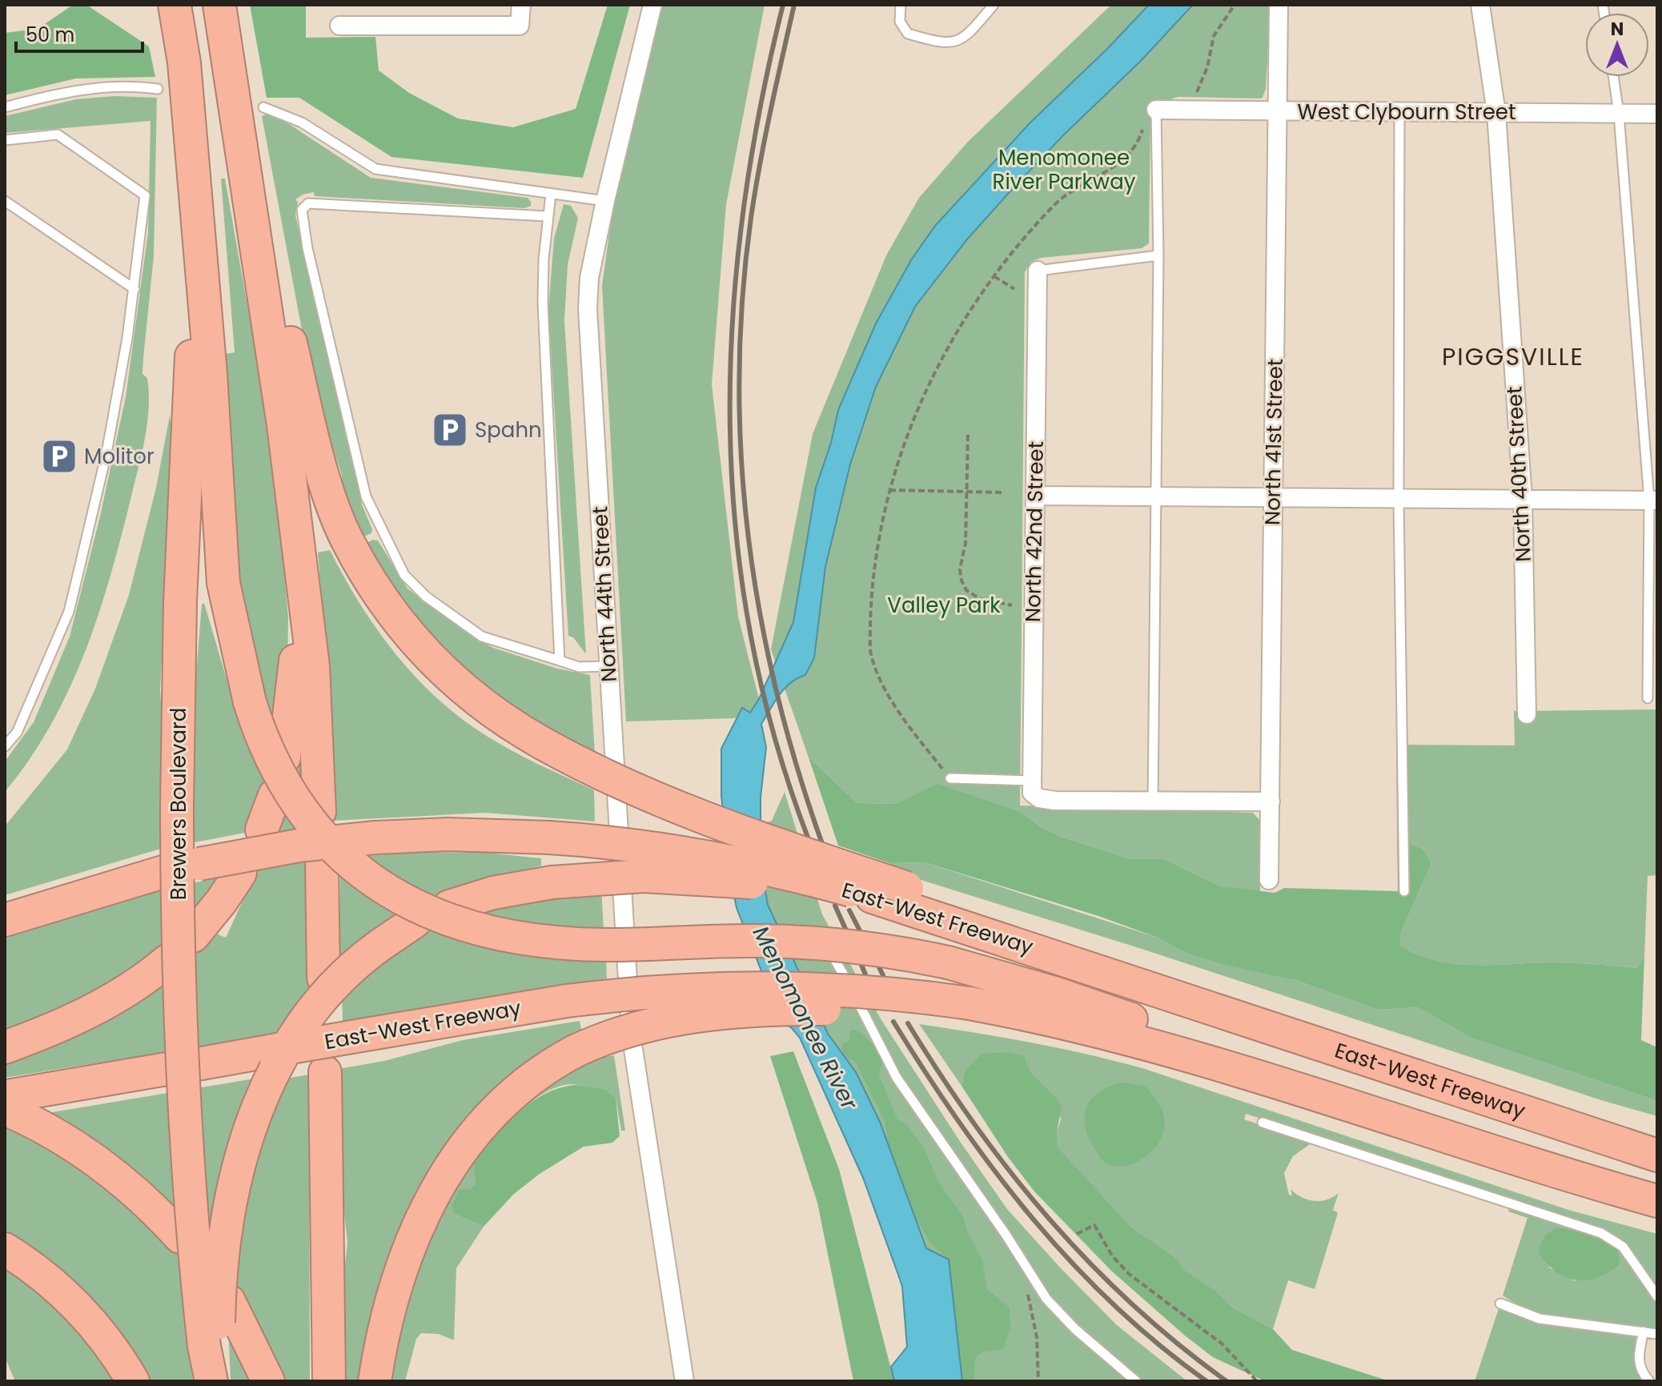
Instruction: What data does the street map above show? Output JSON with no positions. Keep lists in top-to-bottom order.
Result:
{
  "streets": {
    "highway": ["Brewers Boulevard", "East-West Freeway"],
    "street": [
      "West Clybourn Street",
      "North 41st Street",
      "North 40th Street",
      "North 42nd Street",
      "North 44th Street"
    ]
  },
  "crossings": [
    ["West Clybourn Street", "North 41st Street"],
    ["West Clybourn Street", "North 40th Street"]
  ],
  "districts": ["PIGGSVILLE"],
  "water": ["Menomonee River"],
  "parks": ["Menomonee River Parkway", "Valley Park"],
  "places": {
    "parking": ["Spahn", "Molitor"]
  },
  "scale_bar": "50 m",
  "north": "top"
}
